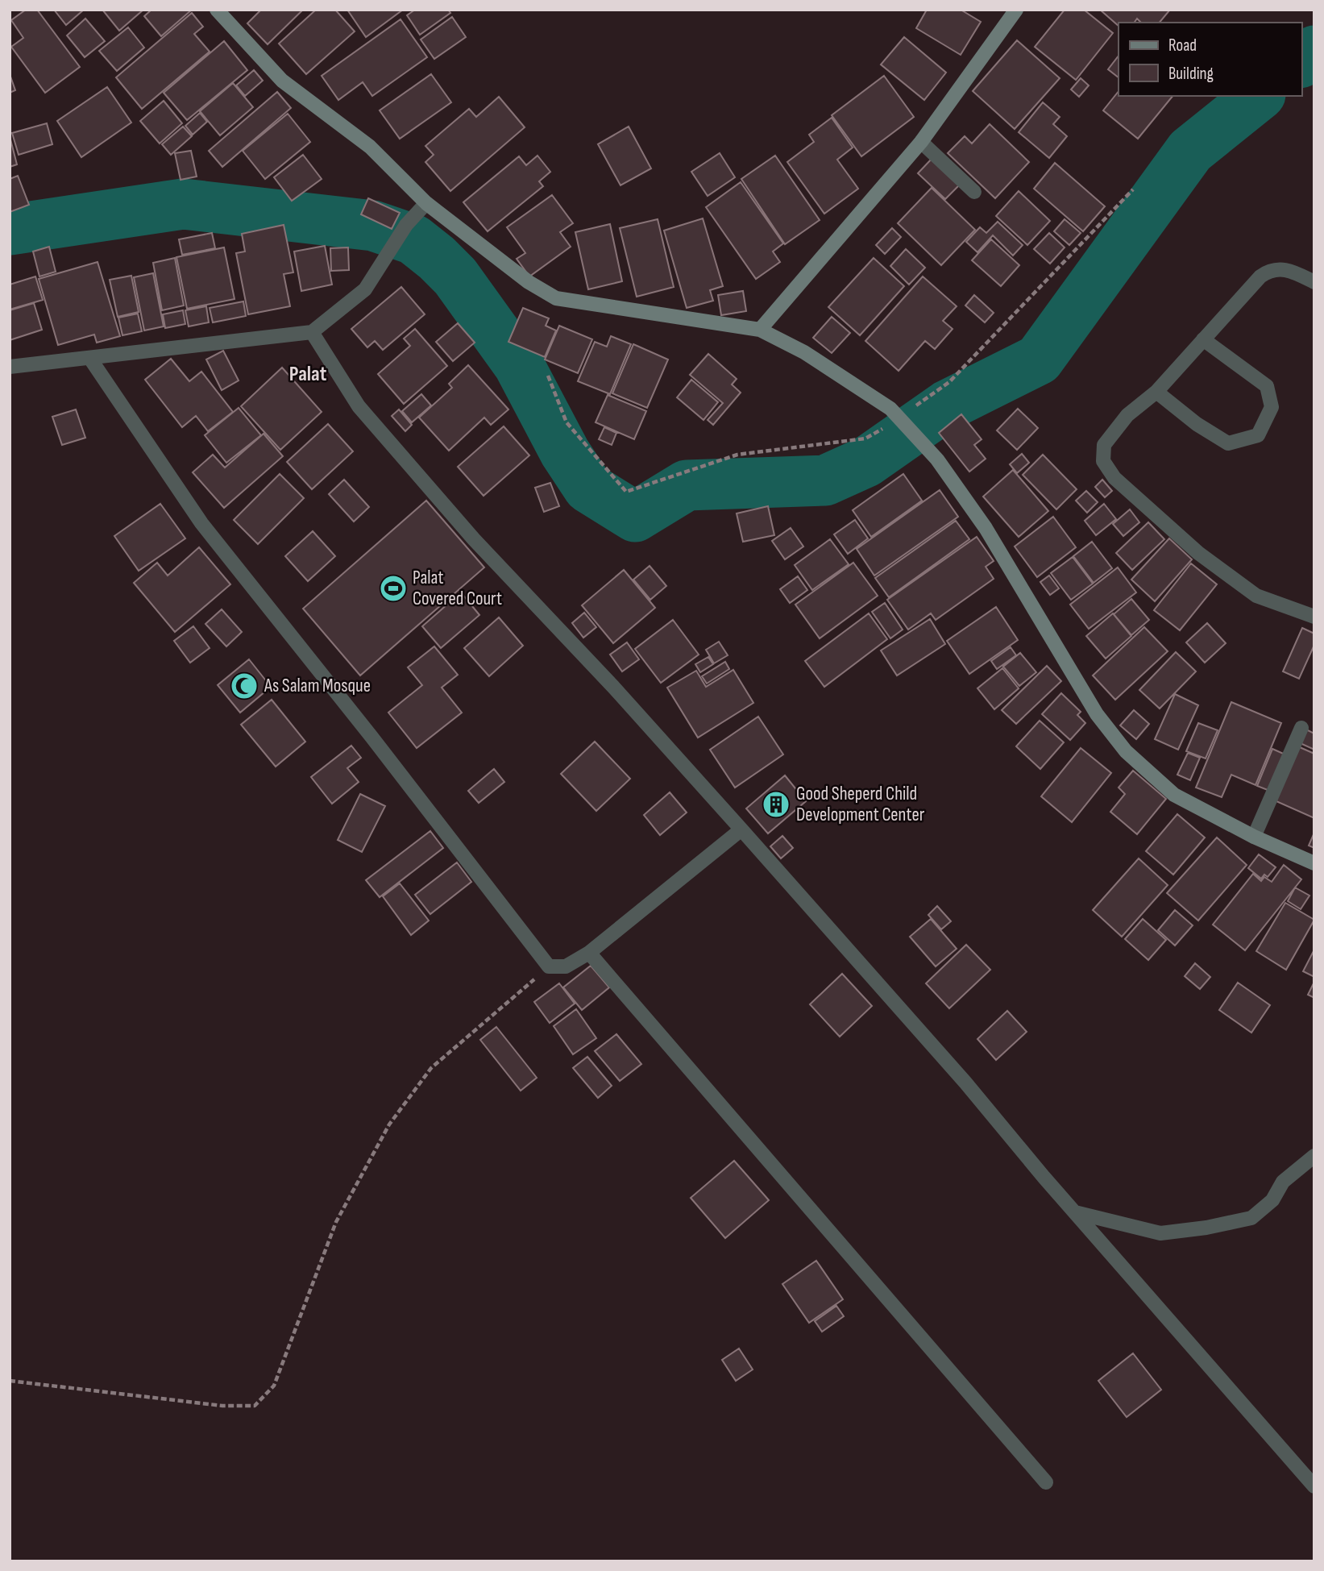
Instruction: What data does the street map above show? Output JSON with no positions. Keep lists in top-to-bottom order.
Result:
{
  "districts": ["Palat"],
  "places": {
    "sports": ["Palat Covered Court"],
    "mosque": ["As Salam Mosque"],
    "building": ["Good Sheperd Child Development Center"]
  },
  "legend": ["Road", "Building"]
}
